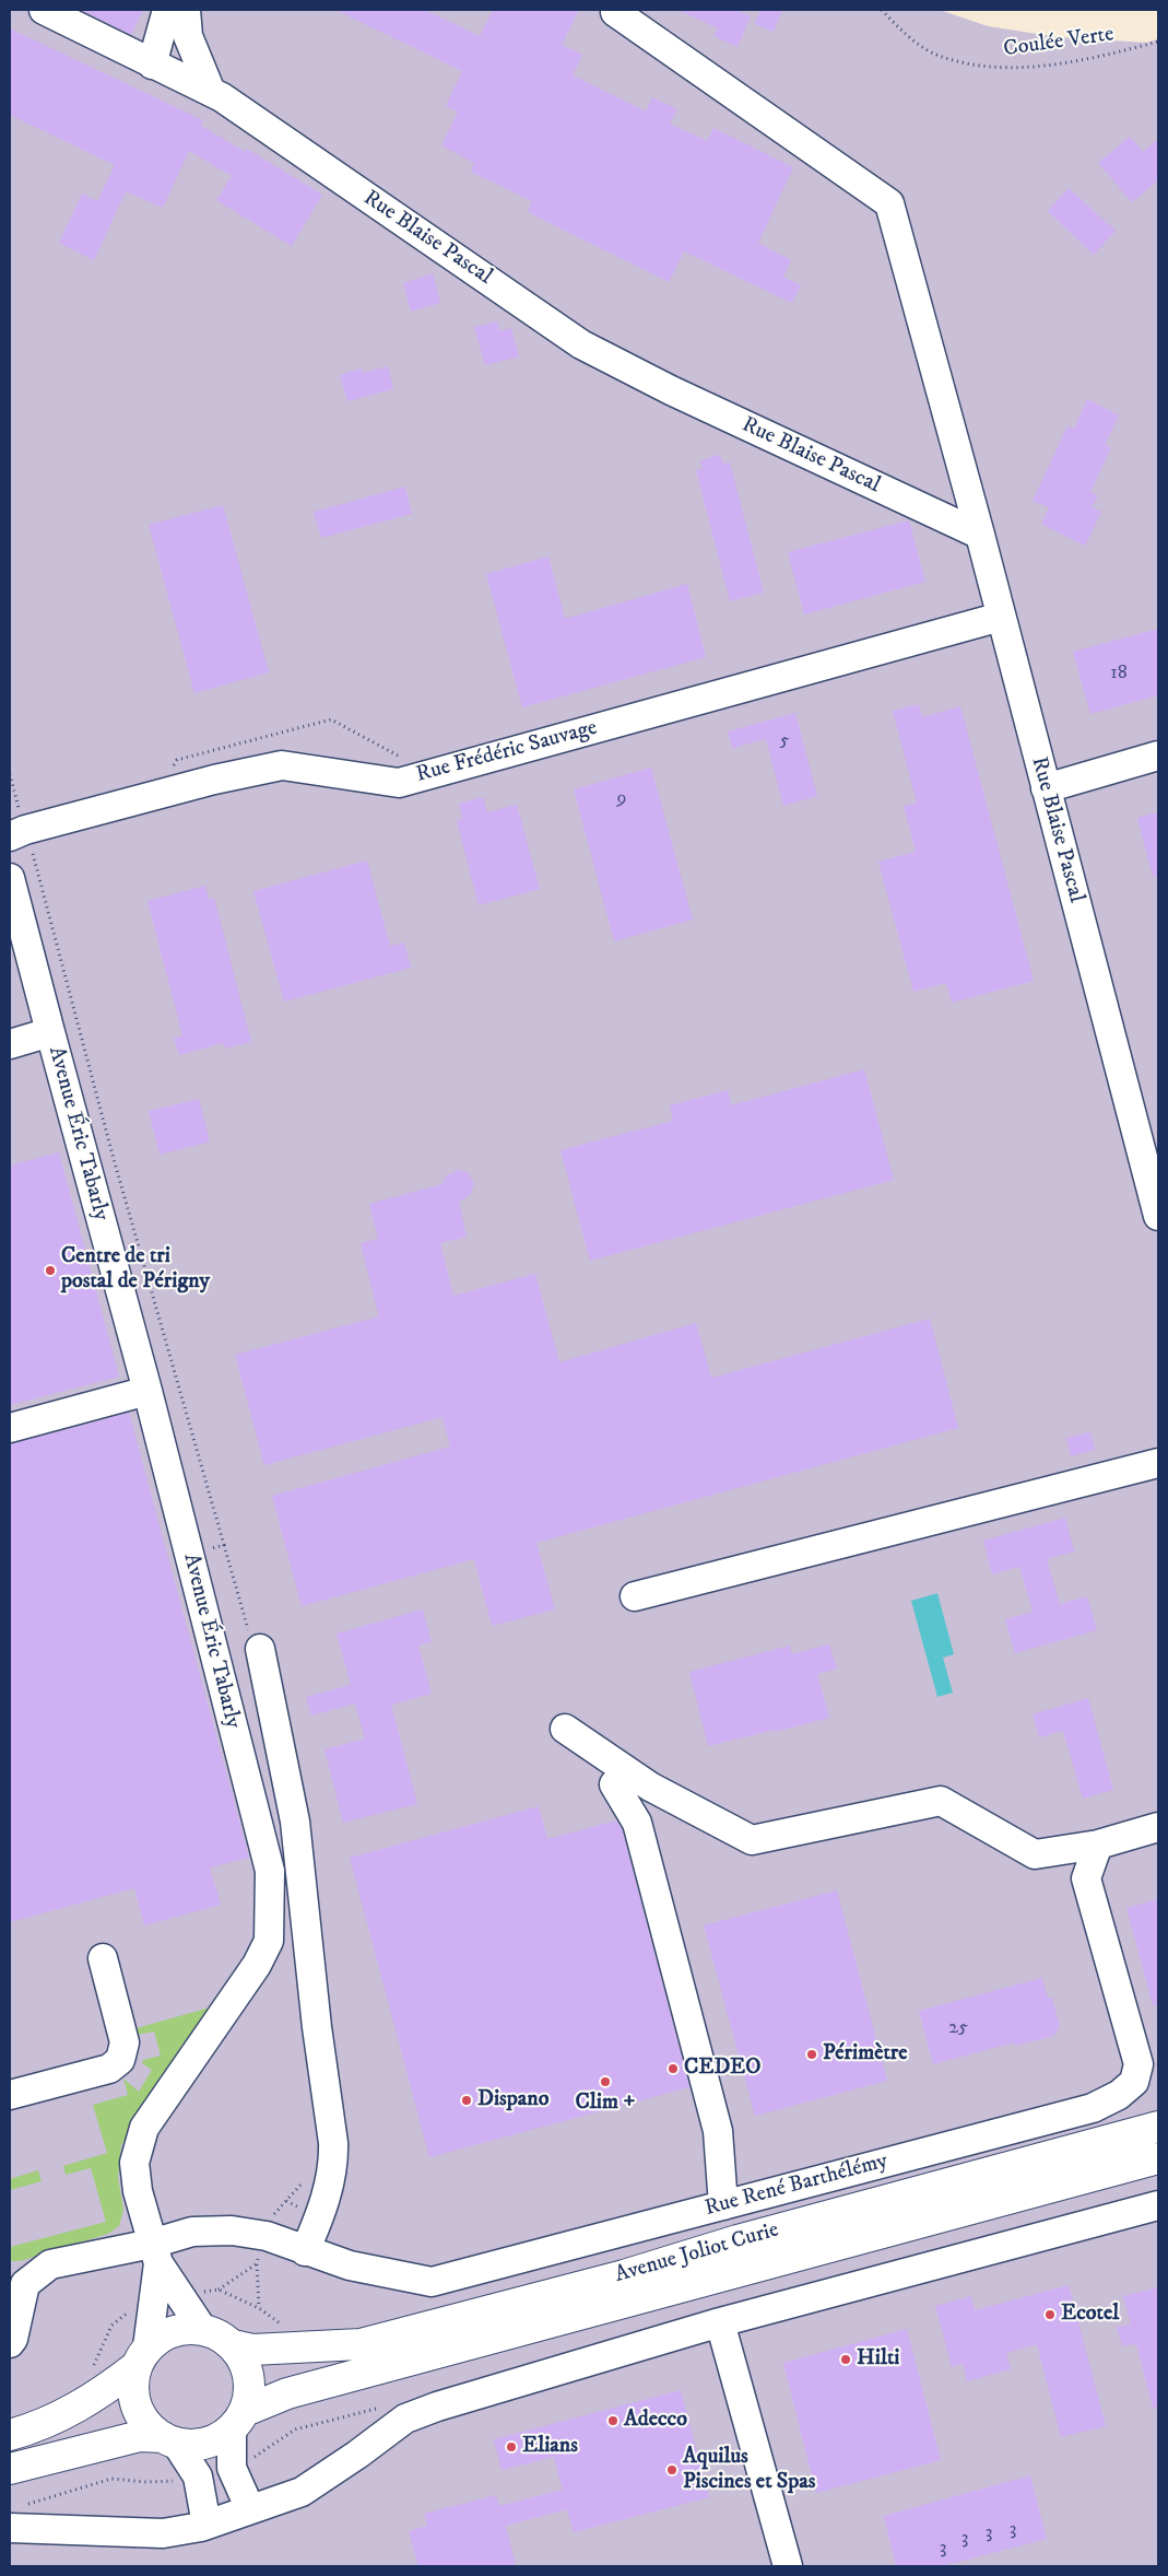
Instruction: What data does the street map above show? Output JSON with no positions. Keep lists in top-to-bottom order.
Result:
{
  "streets": {
    "main road": ["Avenue Joliot Curie"],
    "street": [
      "Rue Blaise Pascal",
      "Rue Frédéric Sauvage",
      "Avenue Éric Tabarly",
      "Rue René Barthélémy"
    ],
    "path": ["Coulée Verte"]
  },
  "crossings": [
    ["Rue Blaise Pascal", "Rue Frédéric Sauvage"],
    ["Avenue Éric Tabarly", "Rue René Barthélémy"],
    ["Avenue Éric Tabarly", "Avenue Joliot Curie"]
  ],
  "places": [
    "Centre de tri postal de Périgny",
    "Périmètre",
    "CEDEO",
    "Clim +",
    "Dispano",
    "Ecotel",
    "Hilti",
    "Adecco",
    "Elians",
    "Aquilus Piscines et Spas"
  ],
  "house_numbers": [
    "18",
    "5",
    "9",
    "25",
    "3",
    "3",
    "3",
    "3"
  ]
}
